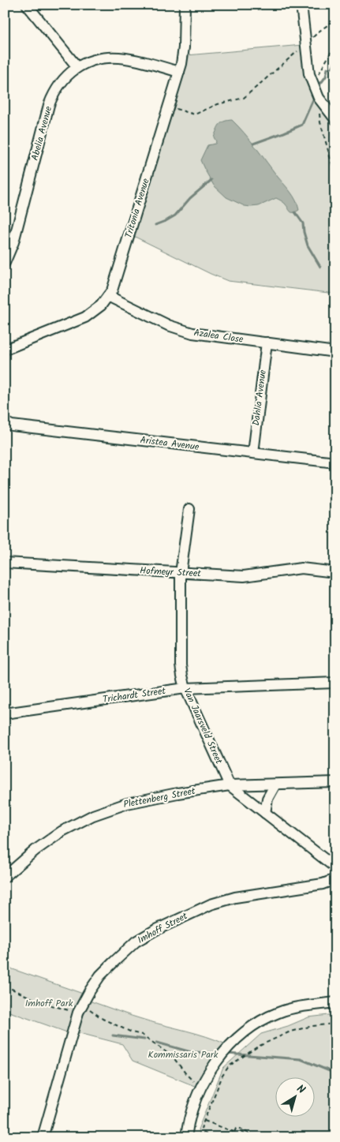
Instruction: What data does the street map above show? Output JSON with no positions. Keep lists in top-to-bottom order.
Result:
{
  "streets": {
    "street": [
      "Abelia Avenue",
      "Tritonia Avenue",
      "Azalea Close",
      "Dahlia Avenue",
      "Aristea Avenue",
      "Hofmeyr Street",
      "Trichardt Street",
      "Van Jaarsveld Street",
      "Plettenberg Street",
      "Imhoff Street"
    ]
  },
  "crossings": [
    ["Abelia Avenue", "Tritonia Avenue"],
    ["Tritonia Avenue", "Azalea Close"],
    ["Azalea Close", "Dahlia Avenue"],
    ["Dahlia Avenue", "Aristea Avenue"],
    ["Hofmeyr Street", "Van Jaarsveld Street"],
    ["Trichardt Street", "Van Jaarsveld Street"],
    ["Van Jaarsveld Street", "Plettenberg Street"]
  ],
  "parks": ["Imhoff Park", "Kommissaris Park"],
  "north": "top right"
}
